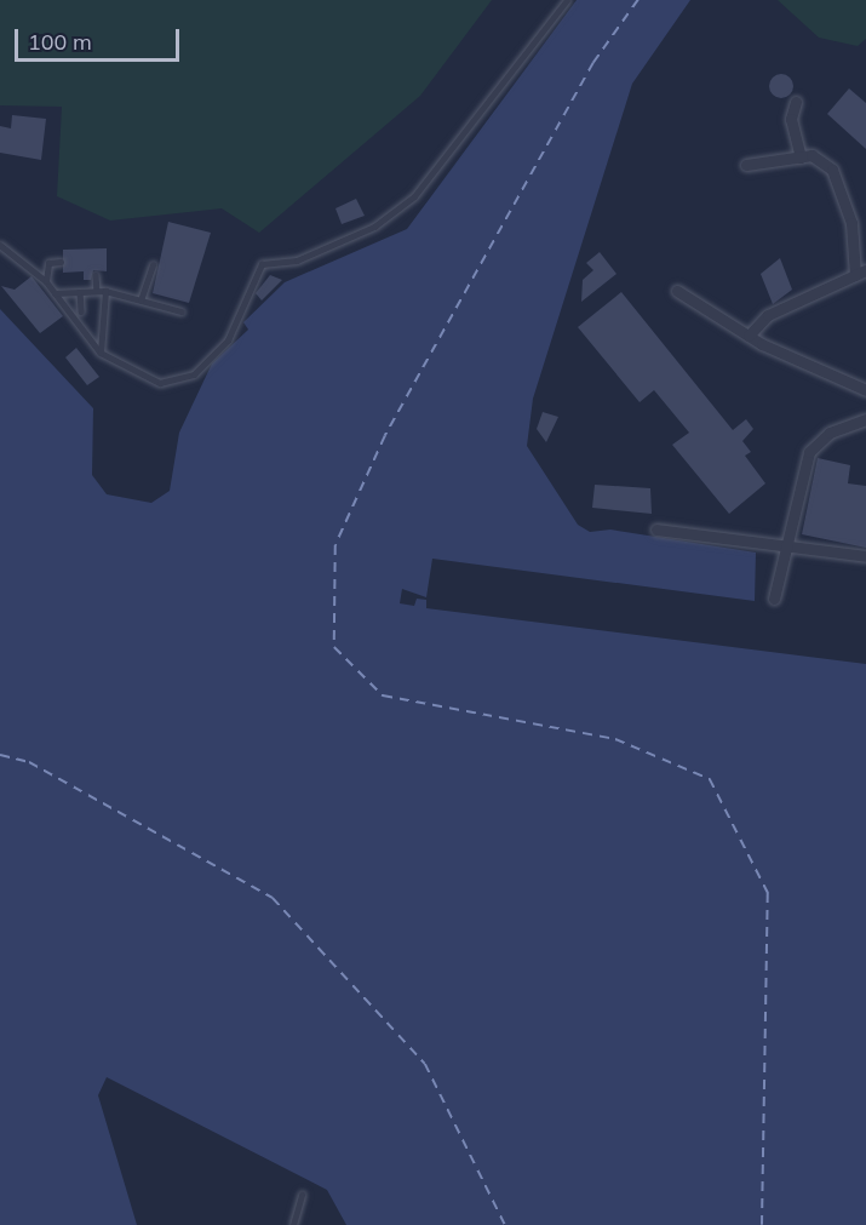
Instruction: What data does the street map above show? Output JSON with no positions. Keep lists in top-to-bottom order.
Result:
{
  "scale_bar": "100 m"
}
